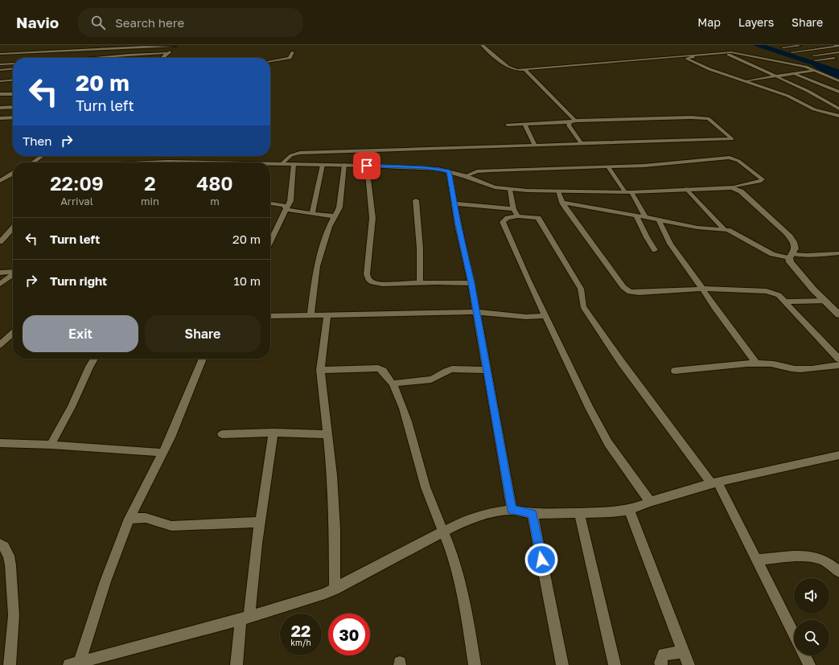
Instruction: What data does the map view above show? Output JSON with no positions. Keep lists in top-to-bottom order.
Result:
{
  "page": {
    "header": "Navio",
    "search": "Search here",
    "nav": ["Map", "Layers", "Share"],
    "turn": ["20 m", "Turn left"],
    "then": "Then",
    "eta": [
      "22:09",
      "Arrival",
      "2",
      "min",
      "480",
      "m"
    ],
    "list": [
      {
        "name": "Turn left",
        "value": "20 m"
      },
      {
        "name": "Turn right",
        "value": "10 m"
      }
    ],
    "buttons": ["Exit", "Share"],
    "speed": "22 km/h",
    "limit": "30"
  }
}
